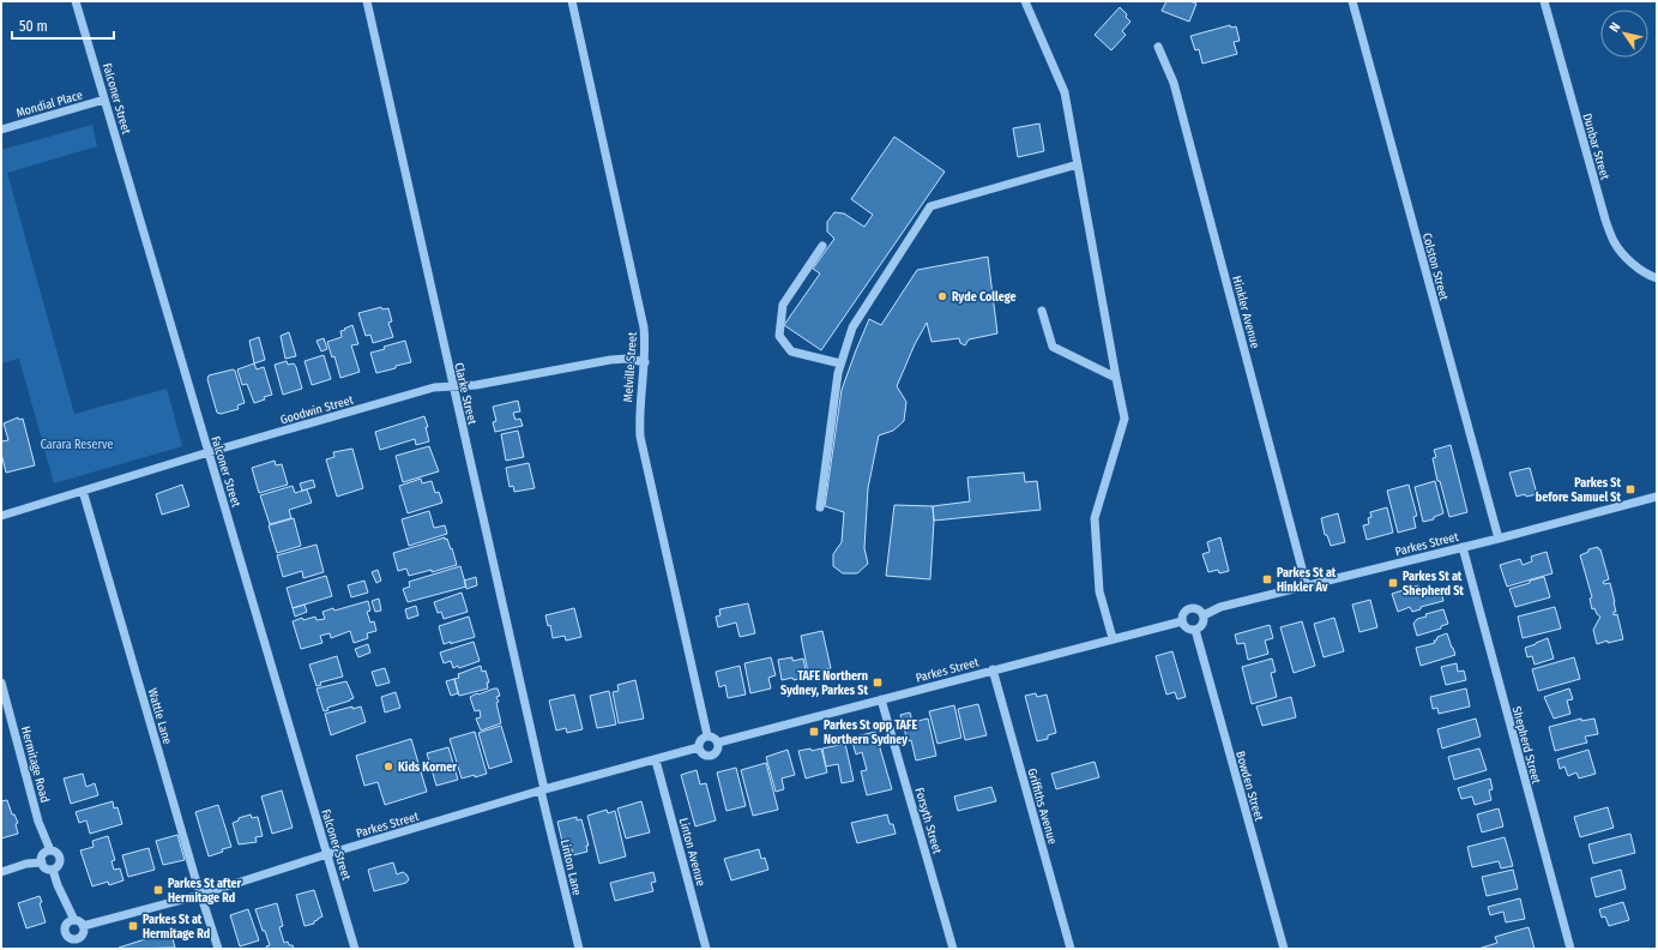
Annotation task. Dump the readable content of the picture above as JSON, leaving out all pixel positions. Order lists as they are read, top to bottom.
{
  "streets": {
    "street": [
      "Falconer Street",
      "Mondial Place",
      "Dunbar Street",
      "Colston Street",
      "Hinkler Avenue",
      "Melville Street",
      "Clarke Street",
      "Goodwin Street",
      "Parkes Street",
      "Wattle Lane",
      "Shepherd Street",
      "Hermitage Road",
      "Bowden Street",
      "Griffiths Avenue",
      "Forsyth Street",
      "Linton Avenue",
      "Linton Lane"
    ]
  },
  "crossings": [
    ["Falconer Street", "Mondial Place"],
    ["Falconer Street", "Goodwin Street"],
    ["Falconer Street", "Parkes Street"],
    ["Colston Street", "Parkes Street"],
    ["Hinkler Avenue", "Parkes Street"],
    ["Melville Street", "Goodwin Street"],
    ["Melville Street", "Parkes Street"],
    ["Clarke Street", "Goodwin Street"],
    ["Clarke Street", "Parkes Street"],
    ["Clarke Street", "Linton Lane"],
    ["Goodwin Street", "Wattle Lane"],
    ["Parkes Street", "Wattle Lane"],
    ["Parkes Street", "Shepherd Street"],
    ["Parkes Street", "Bowden Street"],
    ["Parkes Street", "Griffiths Avenue"],
    ["Parkes Street", "Forsyth Street"],
    ["Parkes Street", "Linton Avenue"],
    ["Parkes Street", "Linton Lane"]
  ],
  "parks": ["Carara Reserve"],
  "places": {
    "other": ["Ryde College", "Kids Korner"],
    "transit": [
      "Parkes St before Samuel St",
      "Parkes St at Hinkler Av",
      "Parkes St at Shepherd St",
      "TAFE Northern Sydney, Parkes St",
      "Parkes St opp TAFE Northern Sydney",
      "Parkes St after Hermitage Rd",
      "Parkes St at Hermitage Rd"
    ]
  },
  "scale_bar": "50 m",
  "north": "top left"
}
